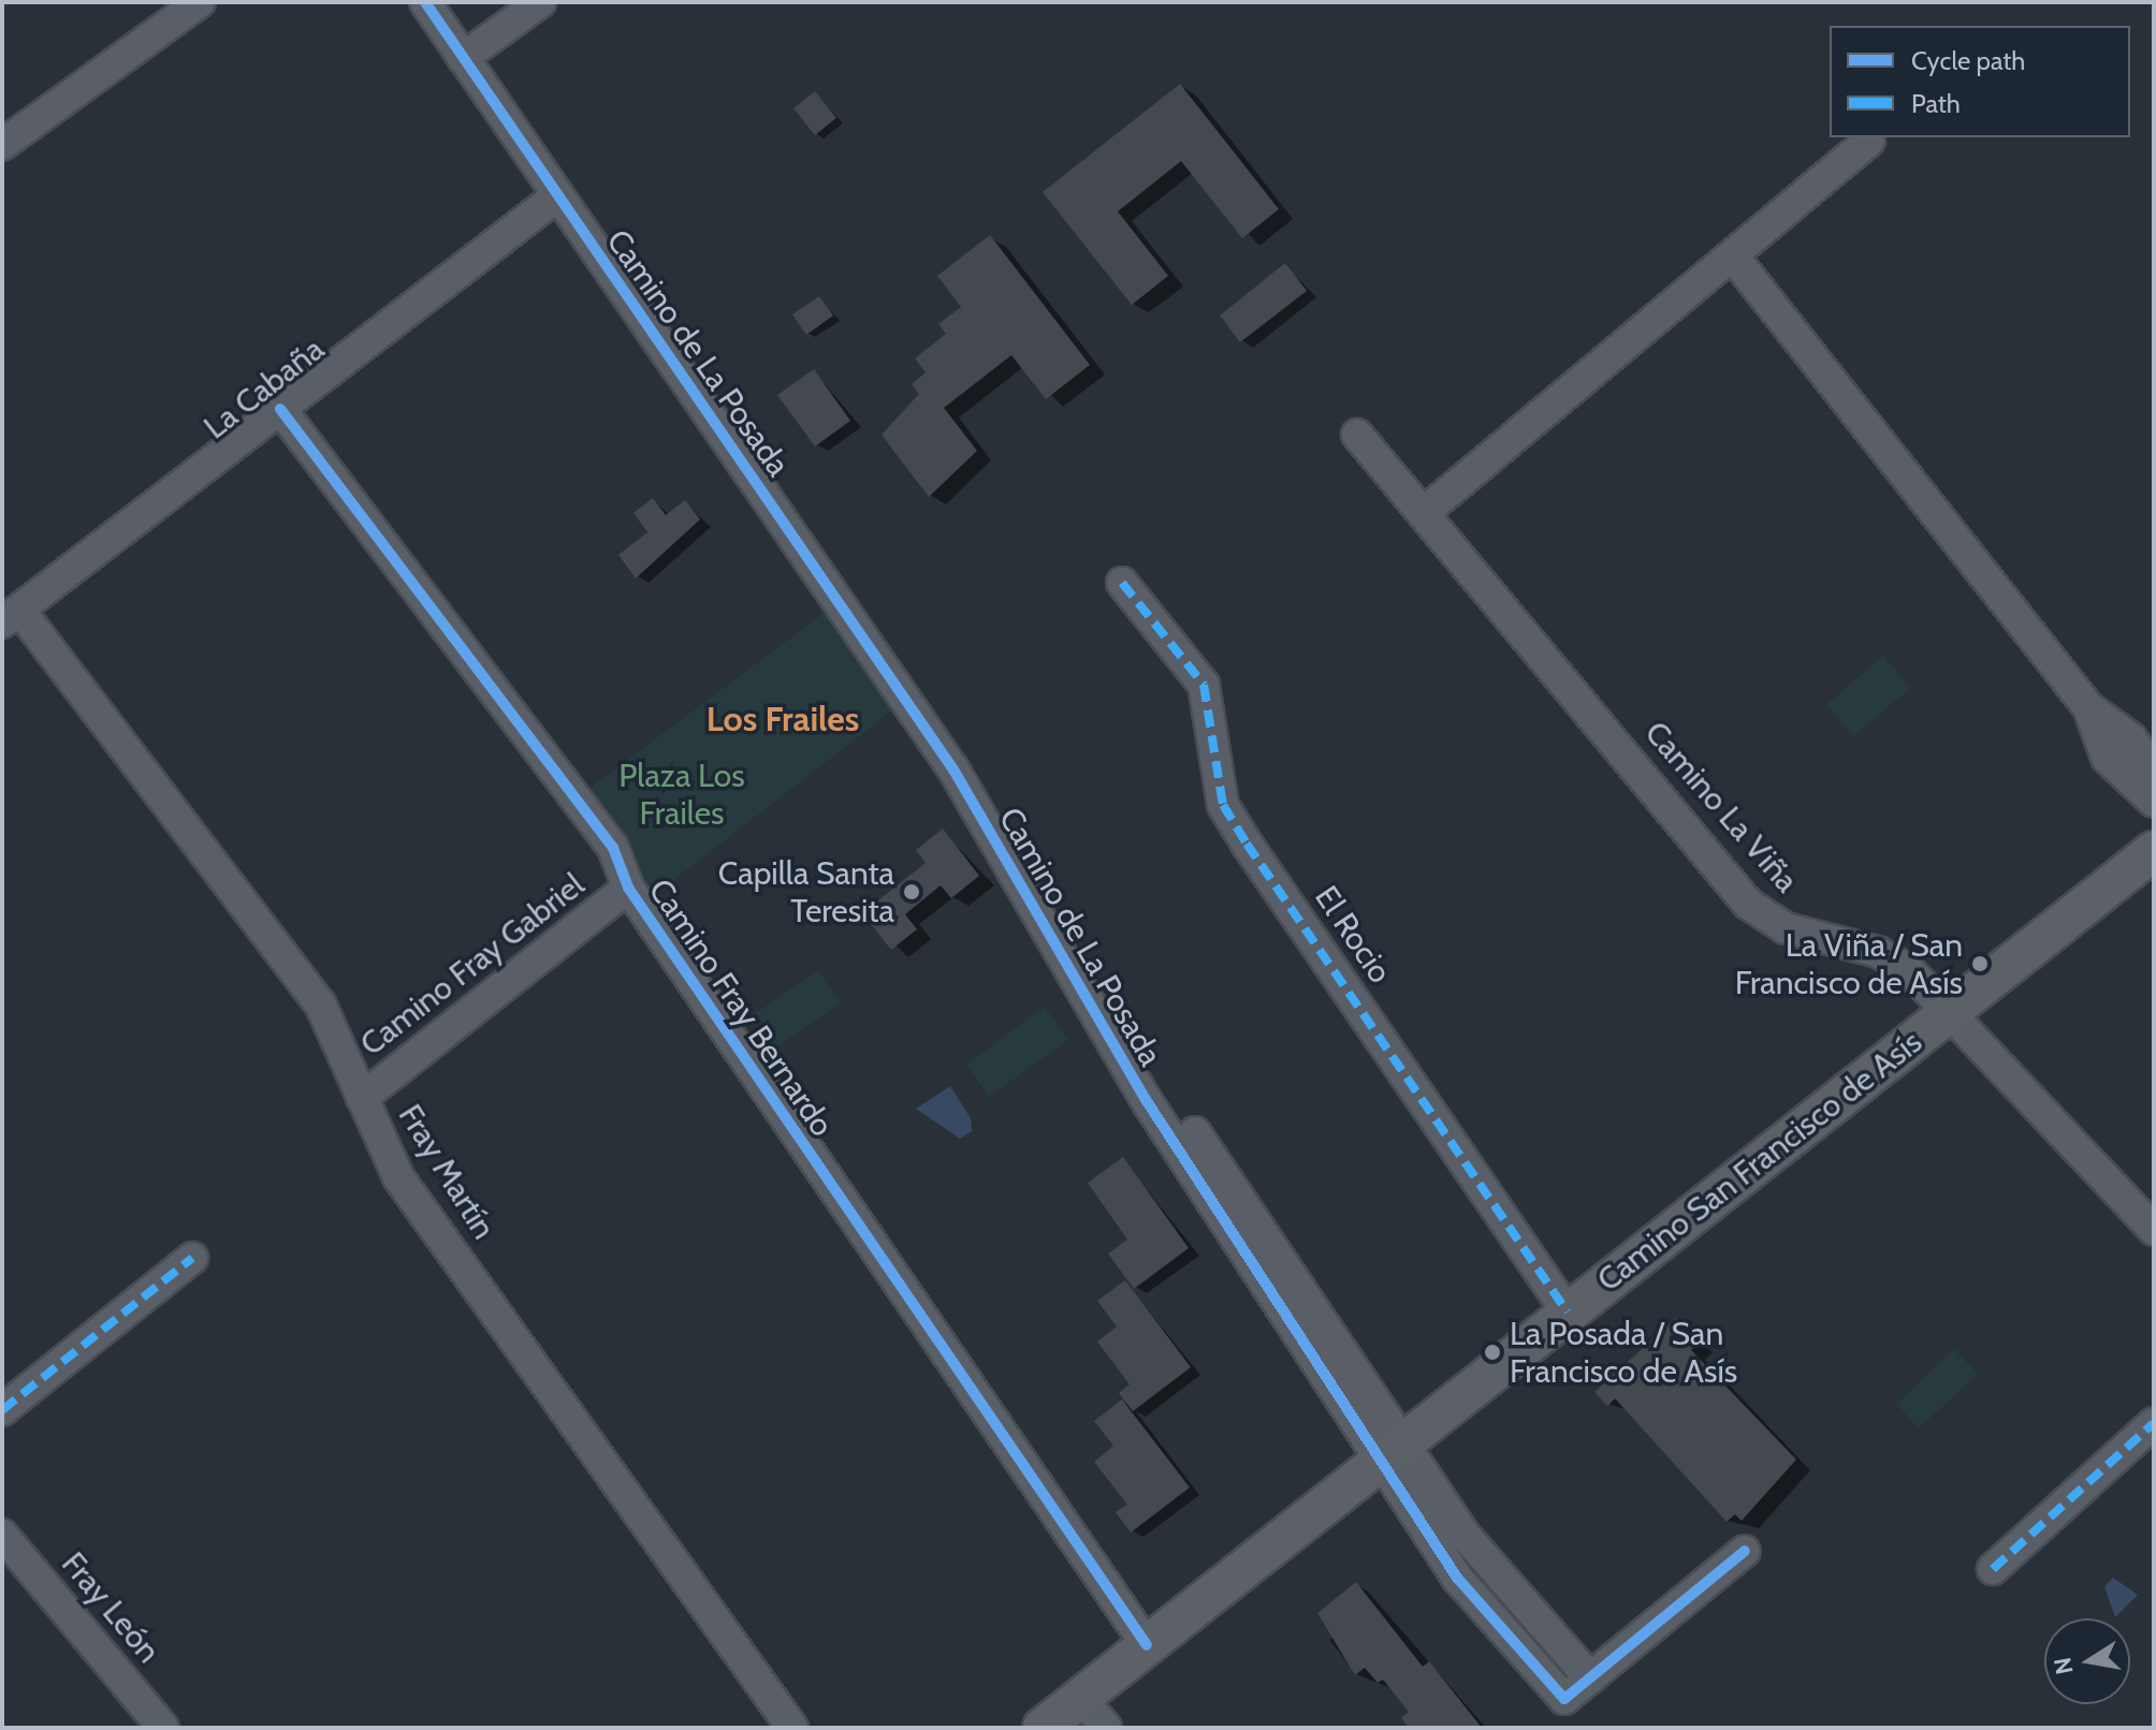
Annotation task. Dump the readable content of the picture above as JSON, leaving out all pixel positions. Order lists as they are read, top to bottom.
{
  "streets": {
    "main road": ["Camino San Francisco de Asís"],
    "street": [
      "Camino de La Posada",
      "La Cabaña",
      "Camino La Viña",
      "El Rocio",
      "Camino Fray Gabriel",
      "Camino Fray Bernardo",
      "Fray Martín",
      "Fray León"
    ]
  },
  "crossings": [
    ["Camino de La Posada", "La Cabaña"],
    ["Camino de La Posada", "Camino San Francisco de Asís"],
    ["La Cabaña", "Camino Fray Bernardo"],
    ["La Cabaña", "Fray Martín"],
    ["Camino La Viña", "Camino San Francisco de Asís"],
    ["El Rocio", "Camino San Francisco de Asís"],
    ["Camino Fray Gabriel", "Camino Fray Bernardo"],
    ["Camino Fray Gabriel", "Fray Martín"],
    ["Camino Fray Bernardo", "Camino San Francisco de Asís"]
  ],
  "districts": ["Los Frailes"],
  "parks": ["Plaza Los Frailes"],
  "places": ["Capilla Santa Teresita", "La Viña / San Francisco de Asís", "La Posada / San Francisco de Asís"],
  "legend": ["Cycle path", "Path"],
  "north": "left"
}
